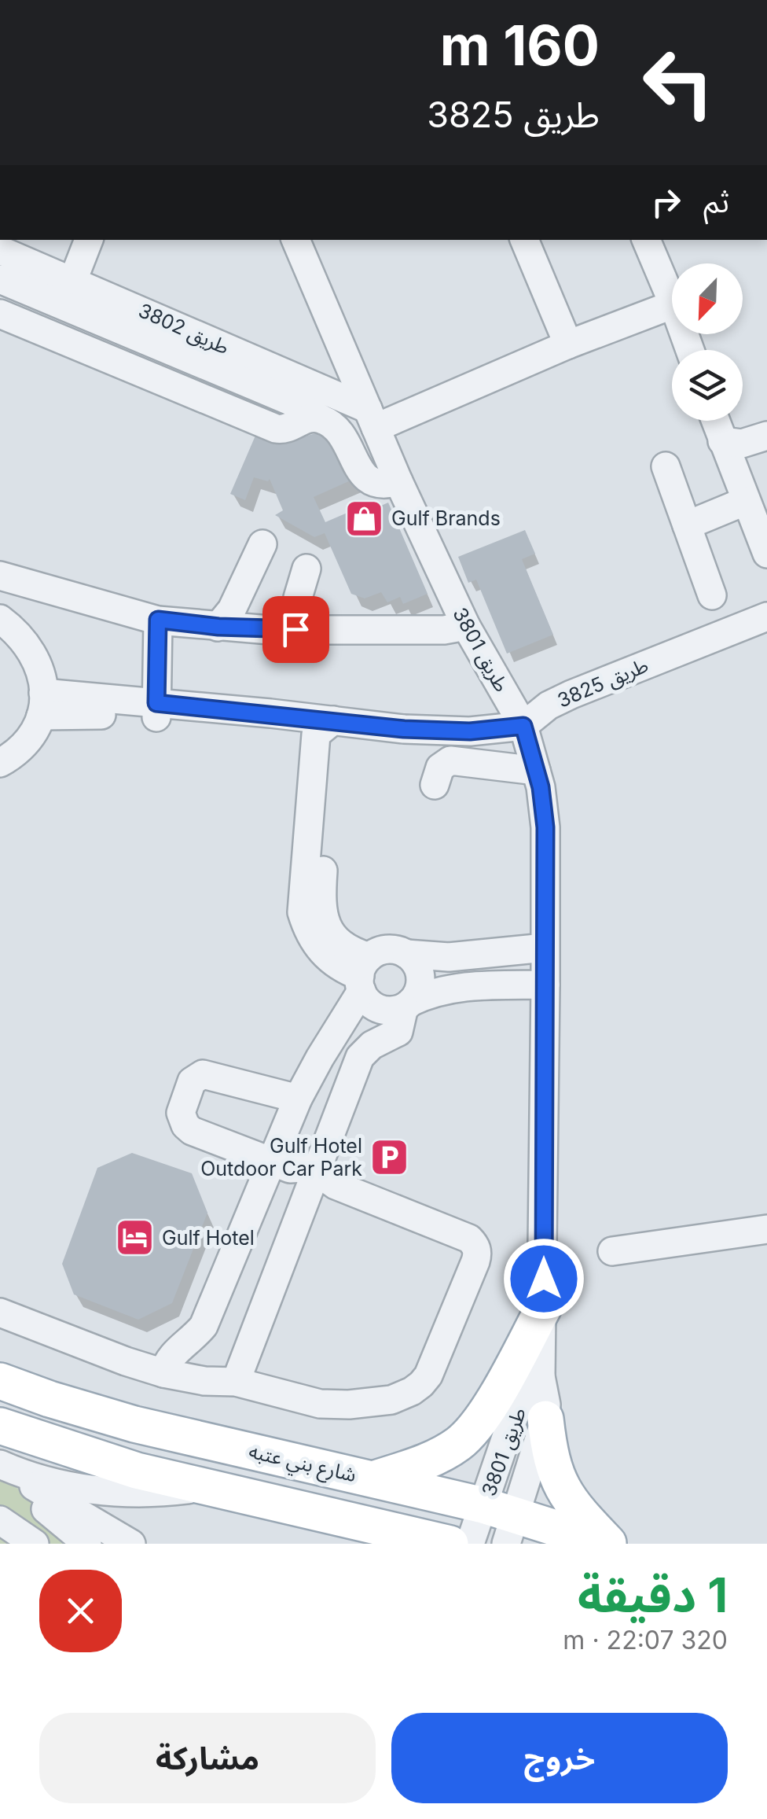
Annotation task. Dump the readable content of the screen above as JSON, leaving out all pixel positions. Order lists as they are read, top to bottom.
{
  "streets": {
    "main road": ["شارع بني عتبه"],
    "street": ["طريق 3802", "طريق 3801", "طريق 3825"]
  },
  "crossings": [
    ["طريق 3802", "طريق 3801"],
    ["طريق 3801", "طريق 3825"],
    ["طريق 3801", "شارع بني عتبه"]
  ],
  "places": {
    "shop": ["Gulf Brands"],
    "parking": ["Gulf Hotel Outdoor Car Park"],
    "hotel": ["Gulf Hotel"]
  },
  "north": "bottom left",
  "page": {
    "turn": ["160 m", "طريق 3825"],
    "then": "ثم",
    "heading": ["1 دقيقة", "320 m · 22:07"],
    "buttons": ["خروج", "مشاركة"]
  }
}
